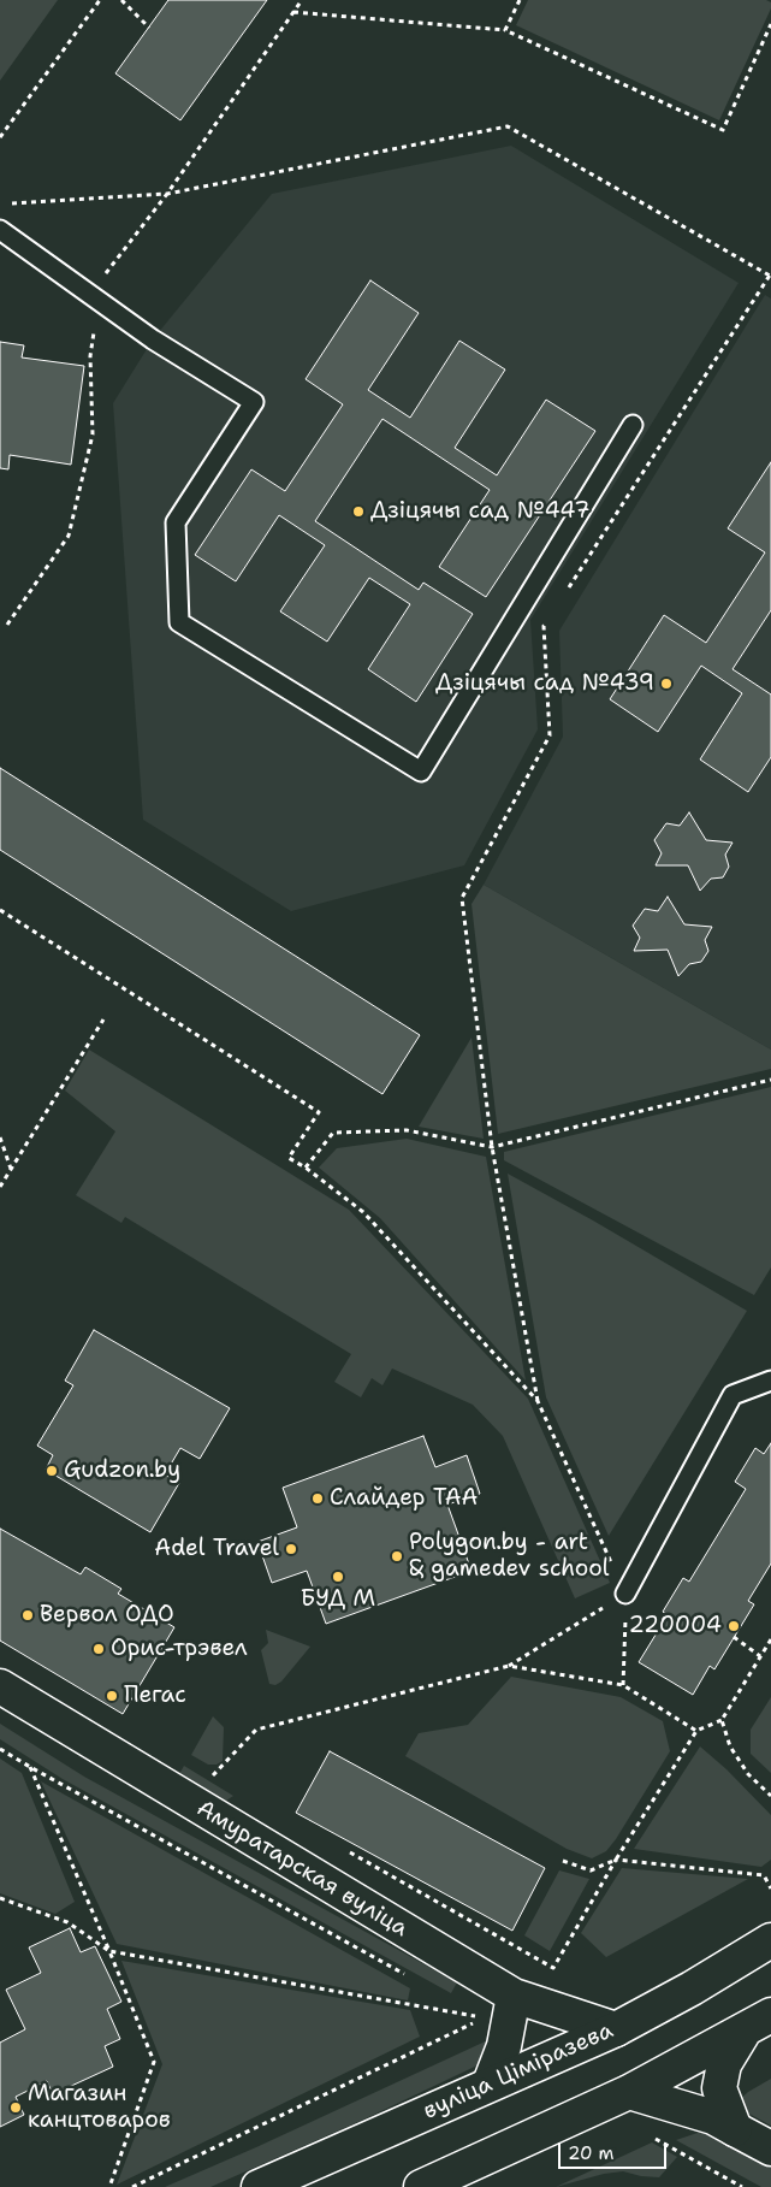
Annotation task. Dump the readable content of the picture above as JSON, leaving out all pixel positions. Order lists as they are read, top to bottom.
{
  "streets": {
    "main road": ["Амуратарская вуліца", "вуліца Ціміразева"]
  },
  "crossings": [
    ["Амуратарская вуліца", "вуліца Ціміразева"]
  ],
  "places": [
    "Дзіцячы сад №447",
    "Дзіцячы сад №439",
    "Gudzon.by",
    "Слайдер ТАА",
    "Adel Travel",
    "Polygon.by - art & gamedev school",
    "БУД М",
    "Вервол ОДО",
    "220004",
    "Орис-трэвел",
    "Пегас",
    "Магазин канцтоваров"
  ],
  "scale_bar": "20 m"
}
